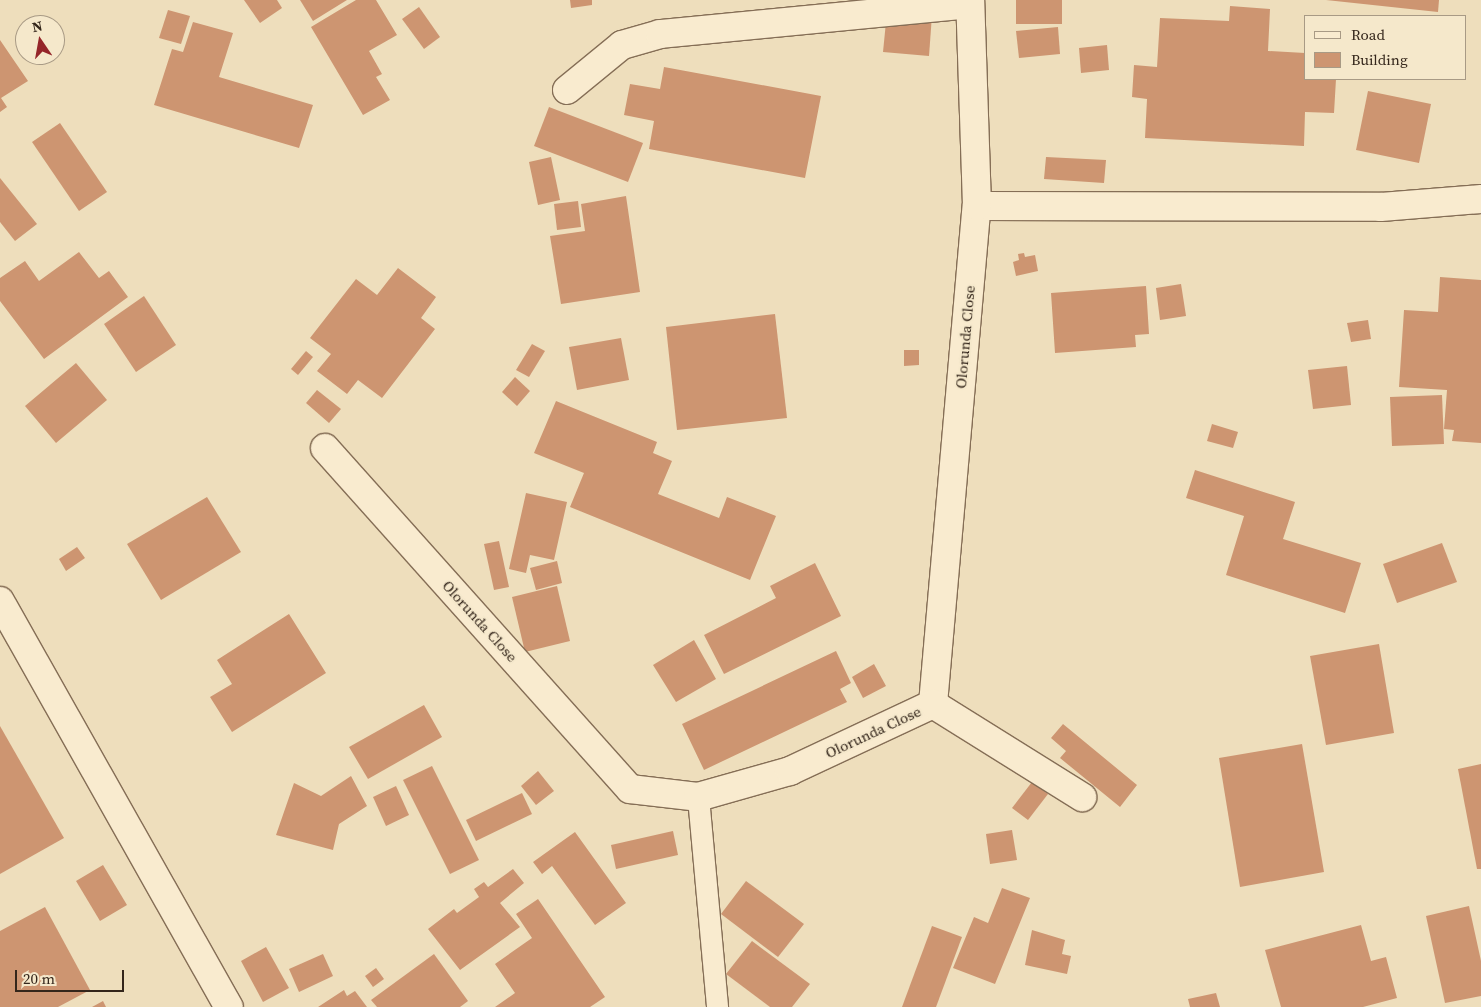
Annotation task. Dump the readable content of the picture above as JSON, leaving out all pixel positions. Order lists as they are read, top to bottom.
{
  "streets": {
    "street": ["Olorunda Close"]
  },
  "legend": ["Road", "Building"],
  "scale_bar": "20 m",
  "north": "top"
}
